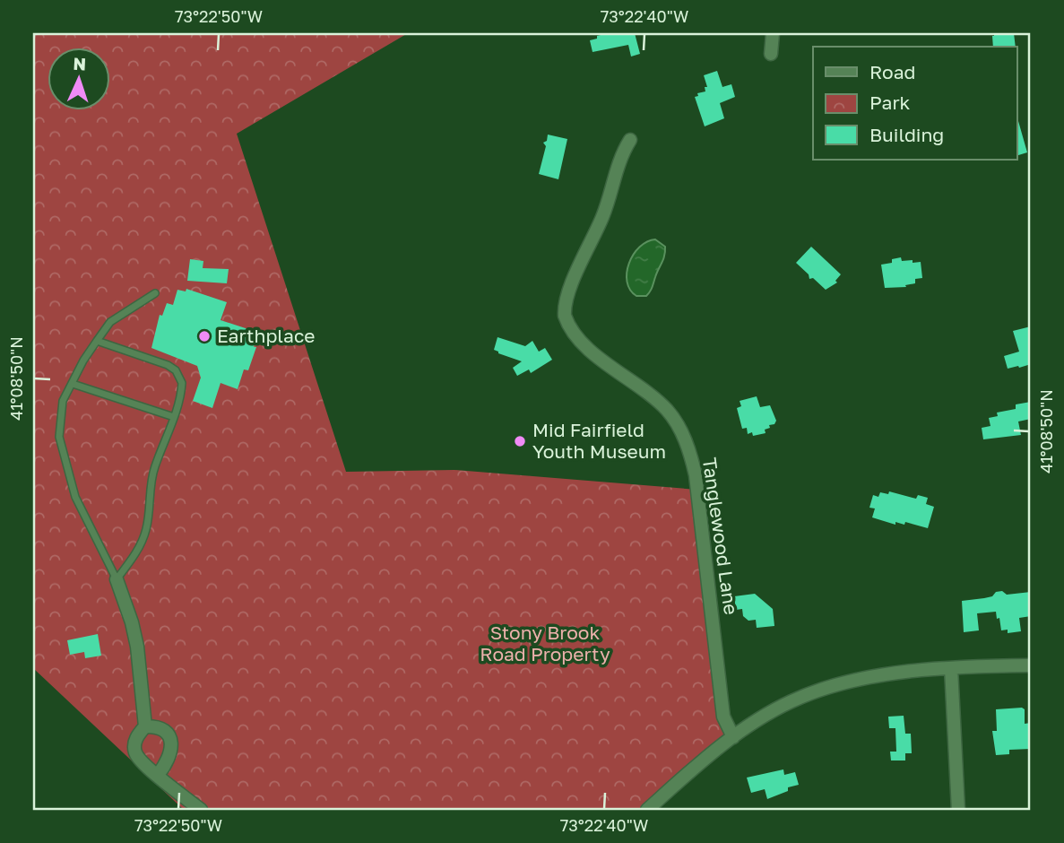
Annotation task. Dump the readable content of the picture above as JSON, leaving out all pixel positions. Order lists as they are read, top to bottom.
{
  "streets": {
    "street": ["Tanglewood Lane"]
  },
  "parks": ["Stony Brook Road Property"],
  "places": ["Earthplace", "Mid Fairfield Youth Museum"],
  "legend": ["Road", "Park", "Building"],
  "north": "top",
  "coordinates": ["73°22'50\"W", "73°22'40\"W", "41°08'50\"N"]
}
